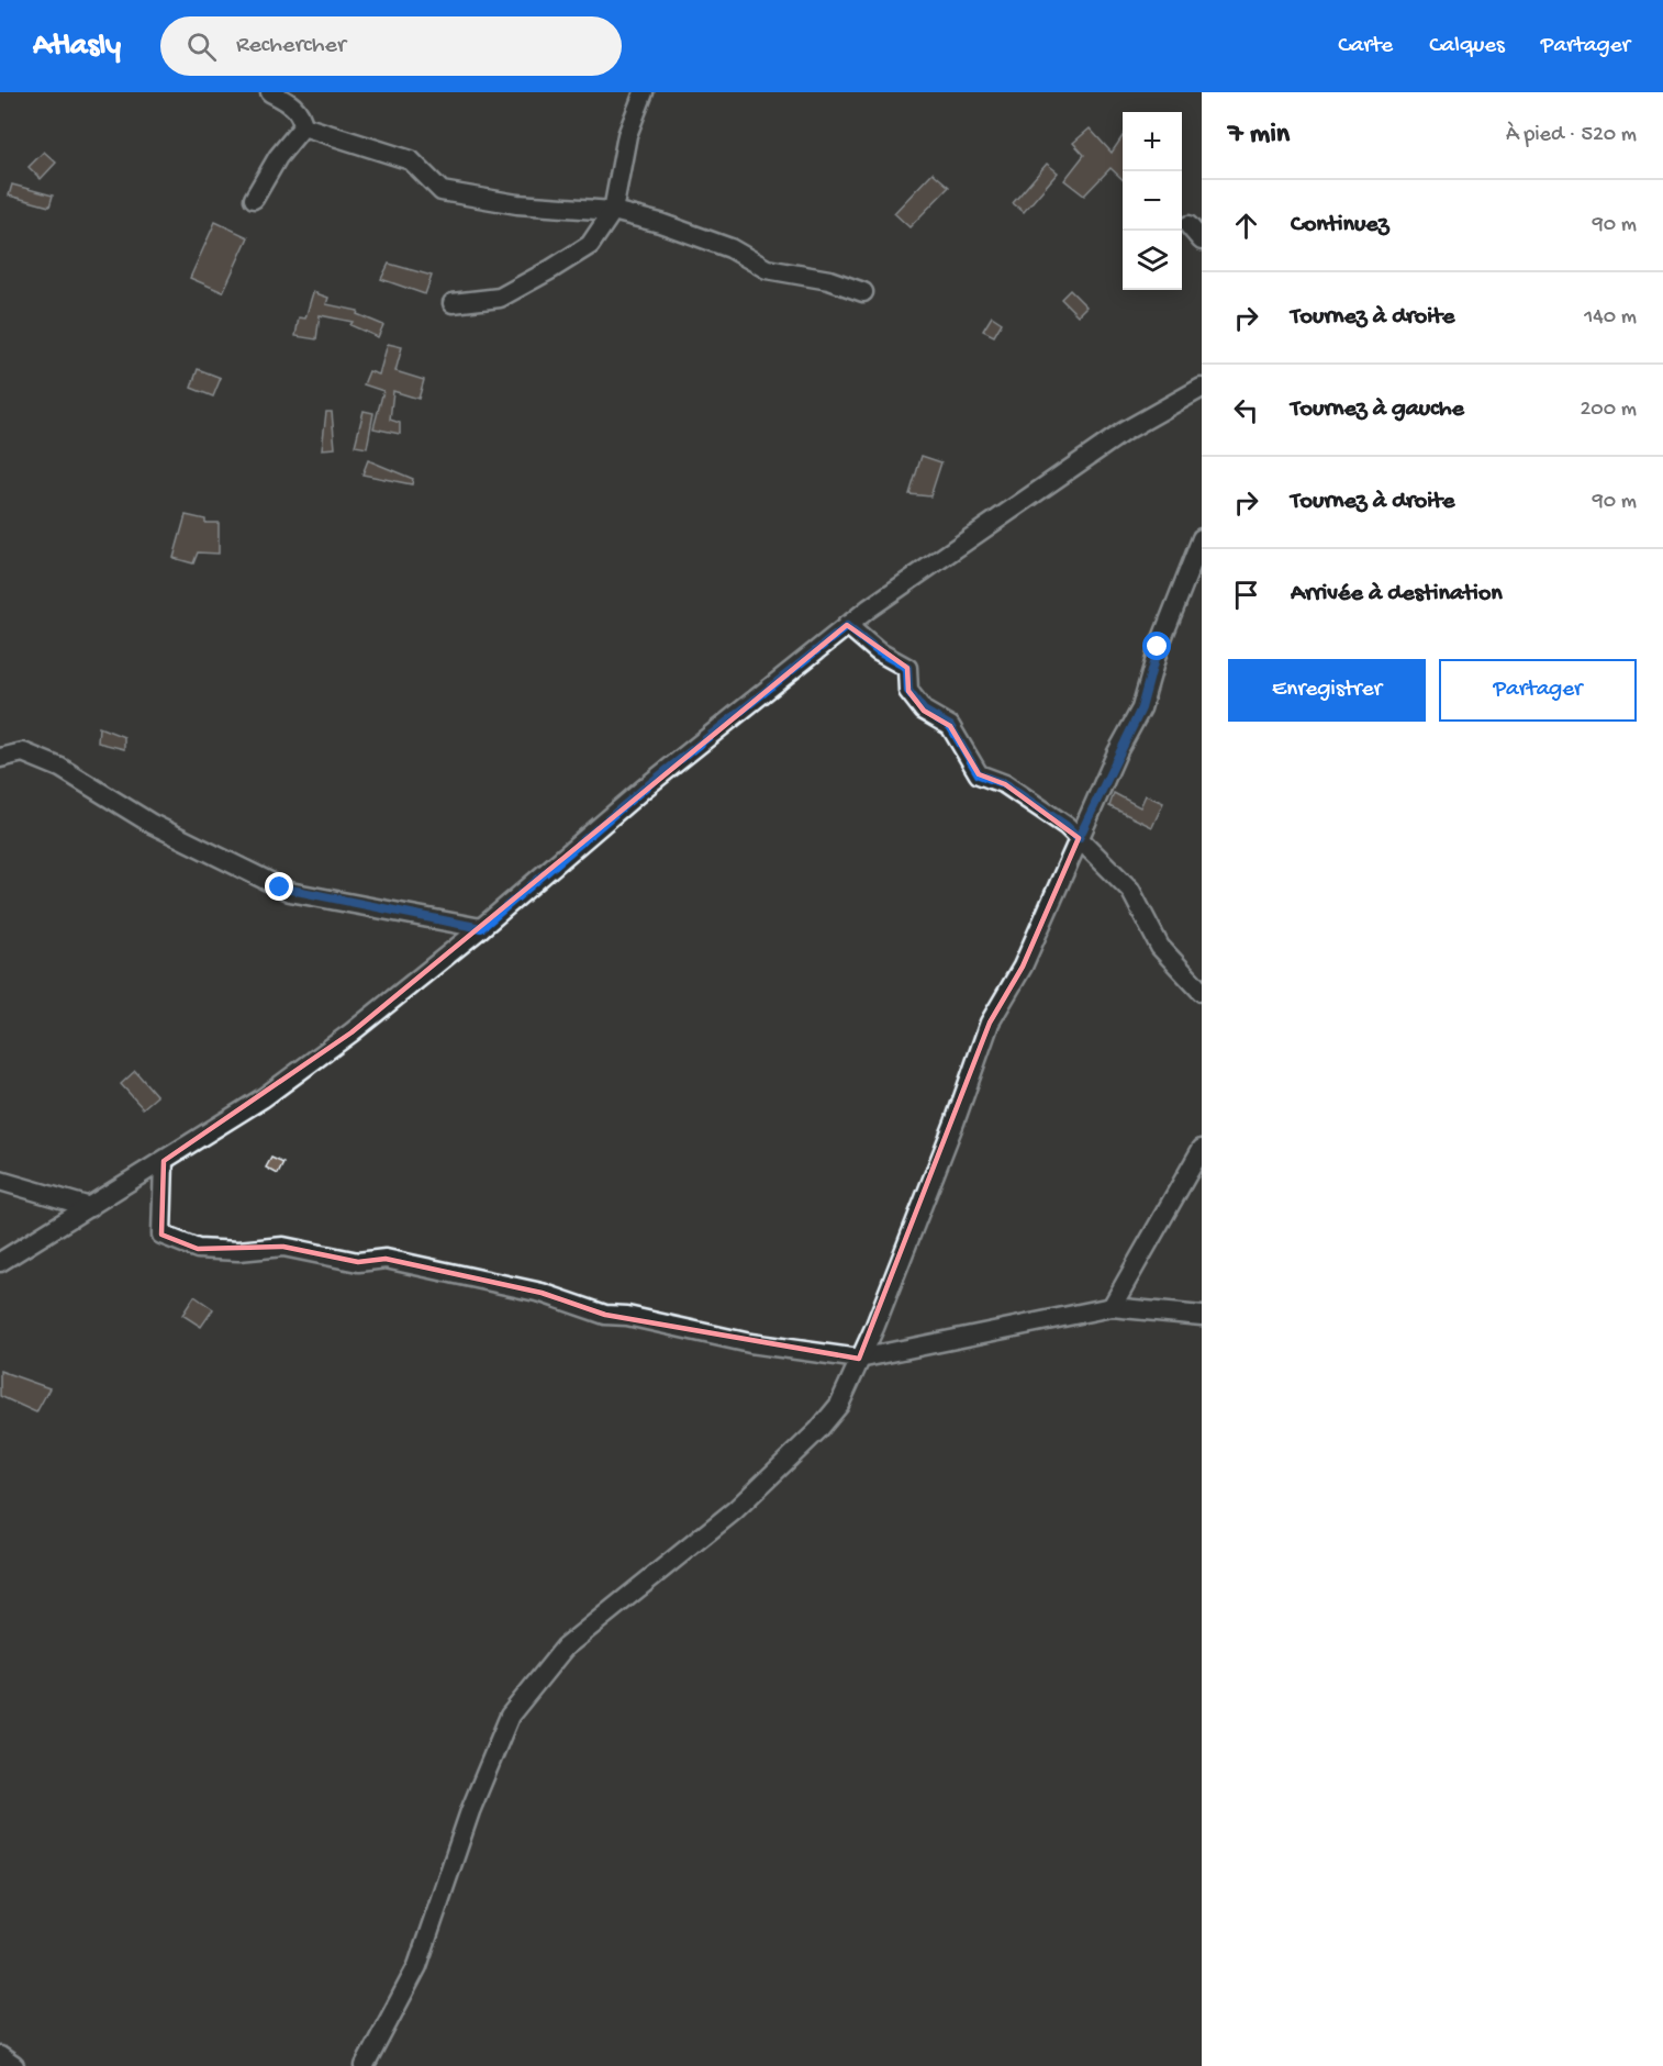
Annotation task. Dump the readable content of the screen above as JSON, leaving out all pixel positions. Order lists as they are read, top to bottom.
{
  "page": {
    "header": "Atlasly",
    "search": "Rechercher",
    "nav": ["Carte", "Calques", "Partager"],
    "heading": ["7 min", "À pied · 520 m"],
    "map_buttons": ["+", "−"],
    "list": [
      ["Continuez", "90 m"],
      ["Tournez à droite", "140 m"],
      ["Tournez à gauche", "200 m"],
      ["Tournez à droite", "90 m"],
      "Arrivée à destination"
    ],
    "buttons": ["Enregistrer", "Partager"]
  }
}
